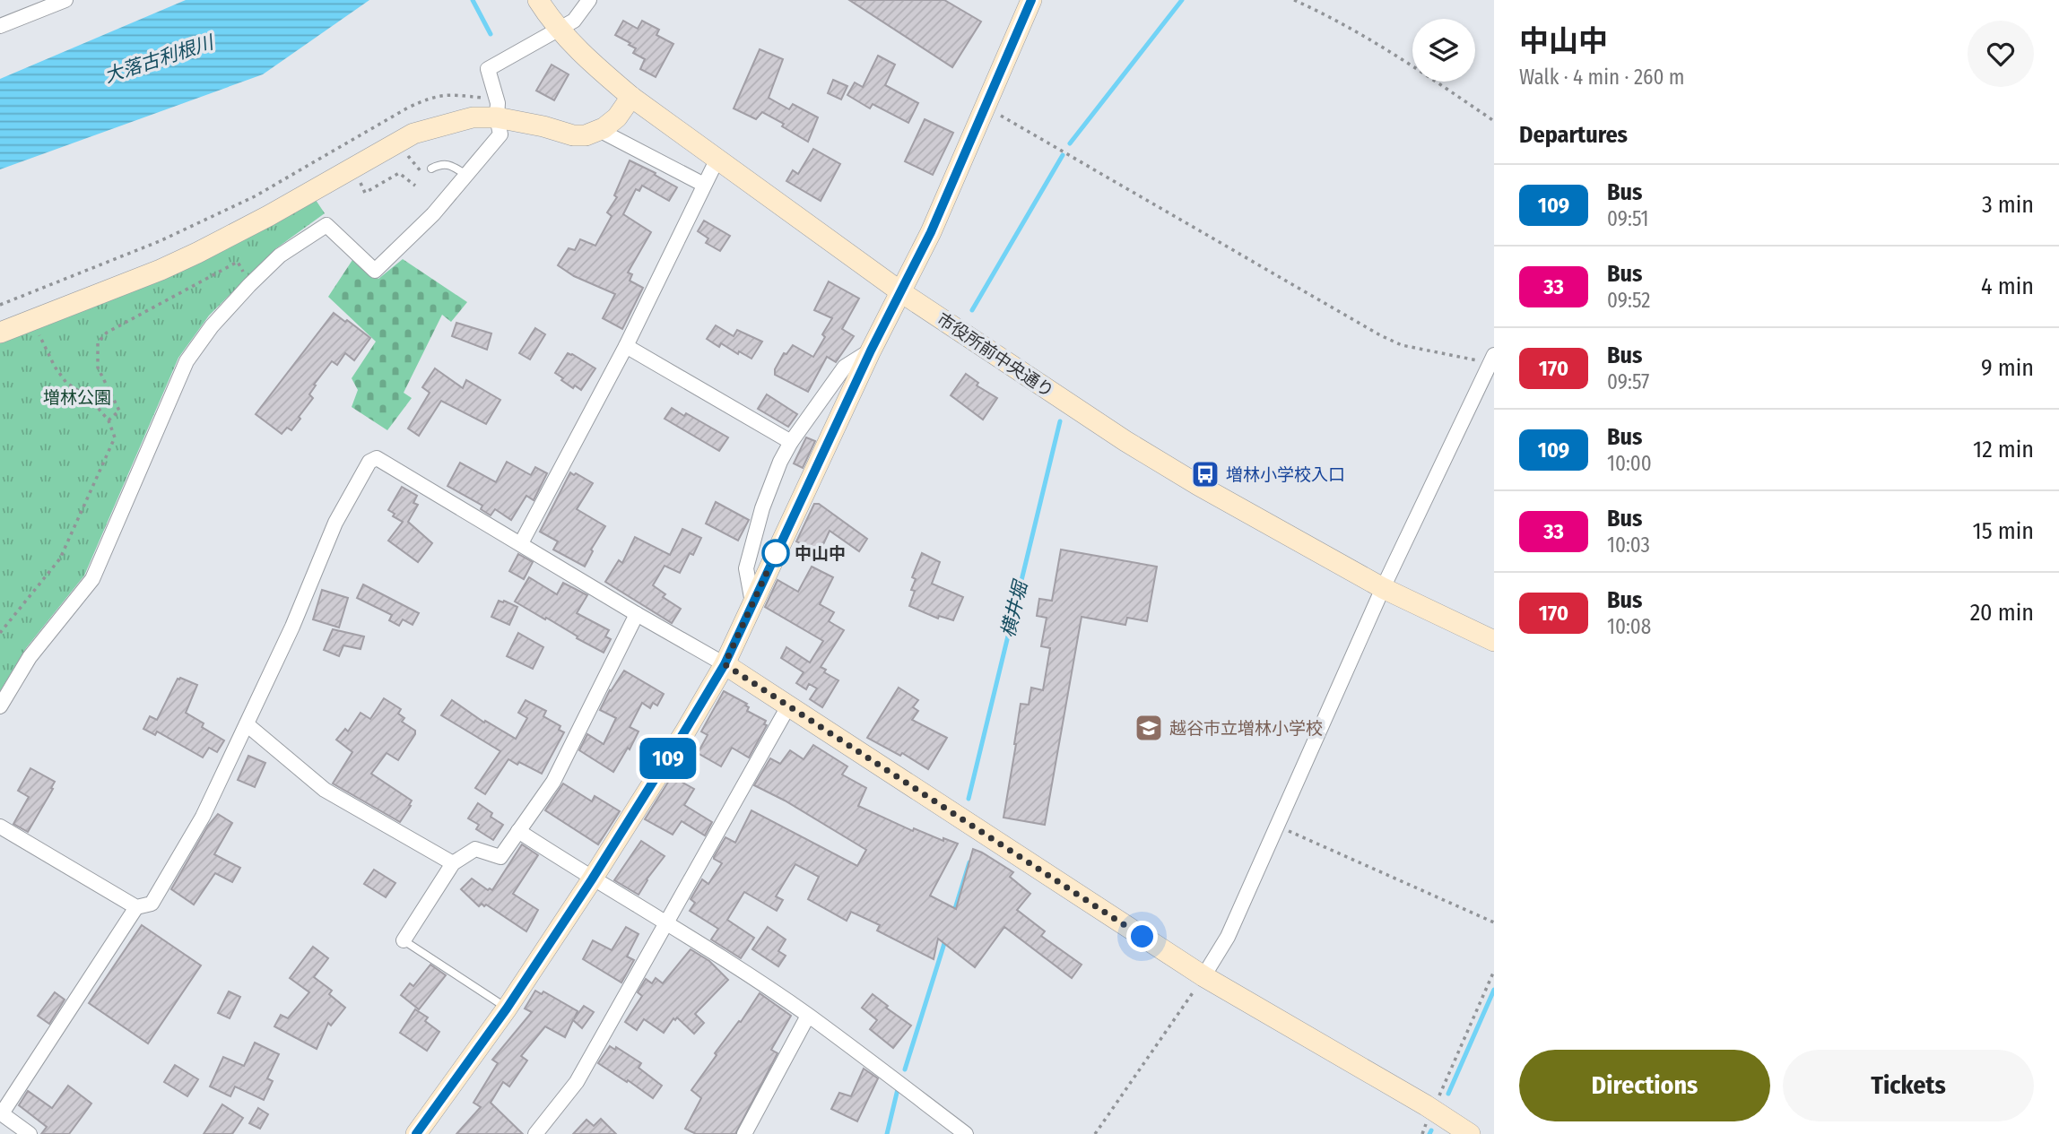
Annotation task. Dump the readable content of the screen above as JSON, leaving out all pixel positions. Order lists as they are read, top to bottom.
{
  "streets": {
    "street": ["市役所前中央通り"]
  },
  "water": ["大落古利根川", "横井堀"],
  "parks": ["増林公園"],
  "places": {
    "bus stop": ["増林小学校入口"],
    "other": ["中山中"],
    "school or university": ["越谷市立増林小学校"]
  },
  "lines": ["bus line 109"],
  "page": {
    "on_map": "109",
    "heading": [
      ["中山中", "Walk · 4 min · 260 m"],
      "Departures"
    ],
    "list": [
      {
        "mark": "109",
        "name": "Bus",
        "note": "09:51",
        "value": "3 min"
      },
      {
        "mark": "33",
        "name": "Bus",
        "note": "09:52",
        "value": "4 min"
      },
      {
        "mark": "170",
        "name": "Bus",
        "note": "09:57",
        "value": "9 min"
      },
      {
        "mark": "109",
        "name": "Bus",
        "note": "10:00",
        "value": "12 min"
      },
      {
        "mark": "33",
        "name": "Bus",
        "note": "10:03",
        "value": "15 min"
      },
      {
        "mark": "170",
        "name": "Bus",
        "note": "10:08",
        "value": "20 min"
      }
    ],
    "buttons": ["Directions", "Tickets"]
  }
}
